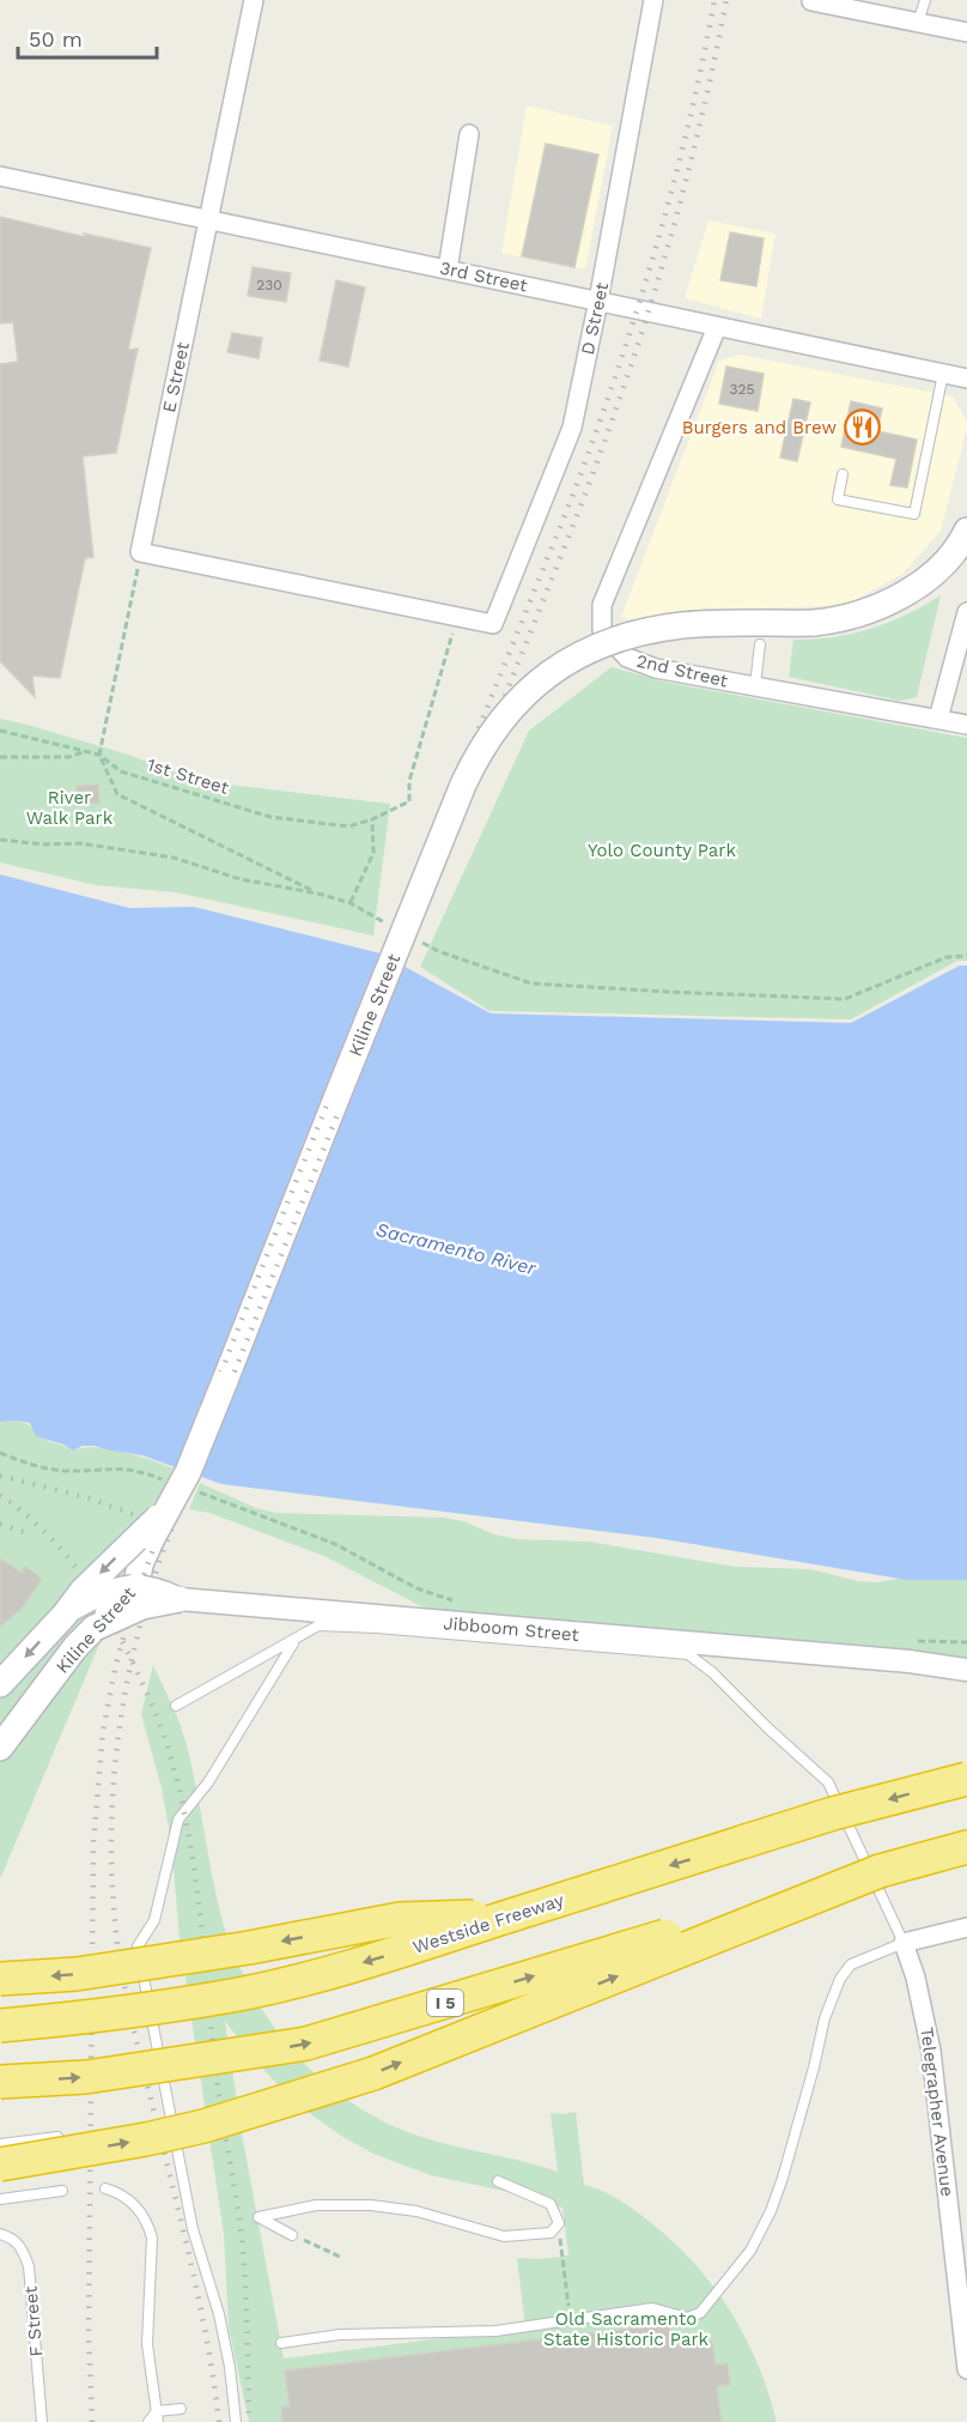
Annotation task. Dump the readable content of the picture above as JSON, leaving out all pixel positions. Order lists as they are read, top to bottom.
{
  "streets": {
    "highway": ["Westside Freeway", "I 5"],
    "main road": ["Kiline Street"],
    "street": [
      "3rd Street",
      "D Street",
      "E Street",
      "2nd Street",
      "Jibboom Street",
      "Telegrapher Avenue"
    ],
    "lane": ["F Street"],
    "path": ["1st Street"]
  },
  "crossings": [
    ["3rd Street", "D Street"],
    ["3rd Street", "E Street"],
    ["3rd Street", "2nd Street"],
    ["D Street", "1st Street"],
    ["Kiline Street", "Jibboom Street"]
  ],
  "water": ["Sacramento River"],
  "parks": ["River Walk Park", "Yolo County Park", "Old Sacramento State Historic Park"],
  "places": {
    "restaurant": ["Burgers and Brew"]
  },
  "house_numbers": ["230", "325"],
  "scale_bar": "50 m"
}
